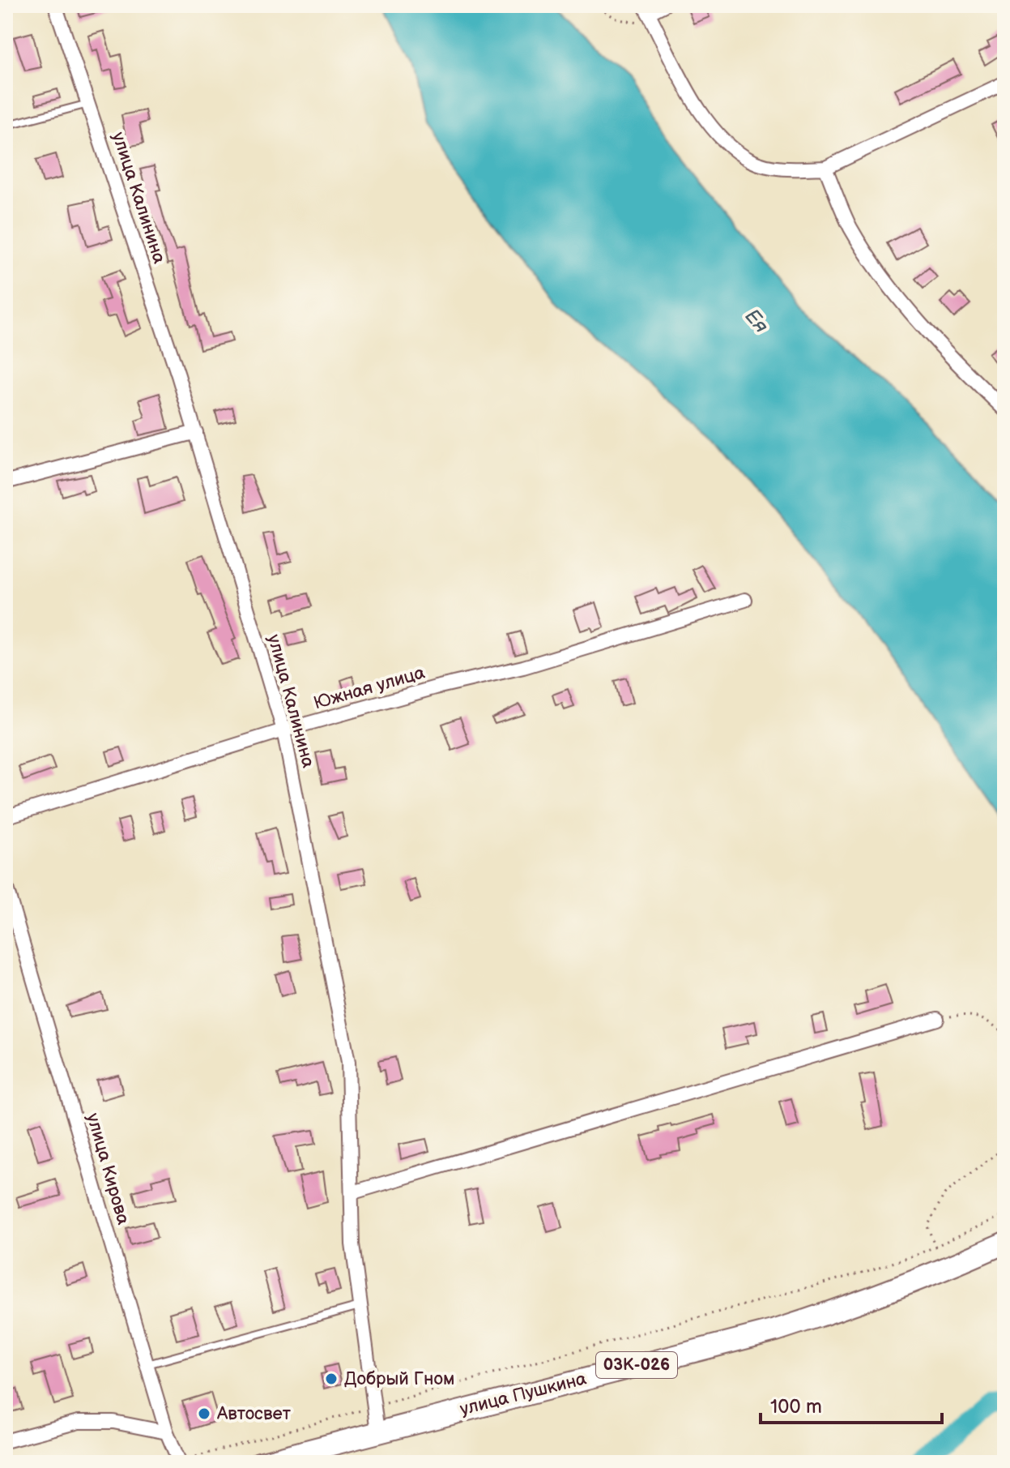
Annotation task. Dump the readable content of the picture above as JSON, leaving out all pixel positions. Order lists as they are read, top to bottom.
{
  "streets": {
    "main road": ["03К-026", "улица Пушкина"],
    "street": ["улица Калинина", "Южная улица", "улица Кирова"]
  },
  "crossings": [
    ["улица Калинина", "Южная улица"],
    ["улица Калинина", "улица Пушкина"]
  ],
  "water": ["Ея"],
  "places": ["Добрый Гном", "Автосвет"],
  "scale_bar": "100 m"
}
